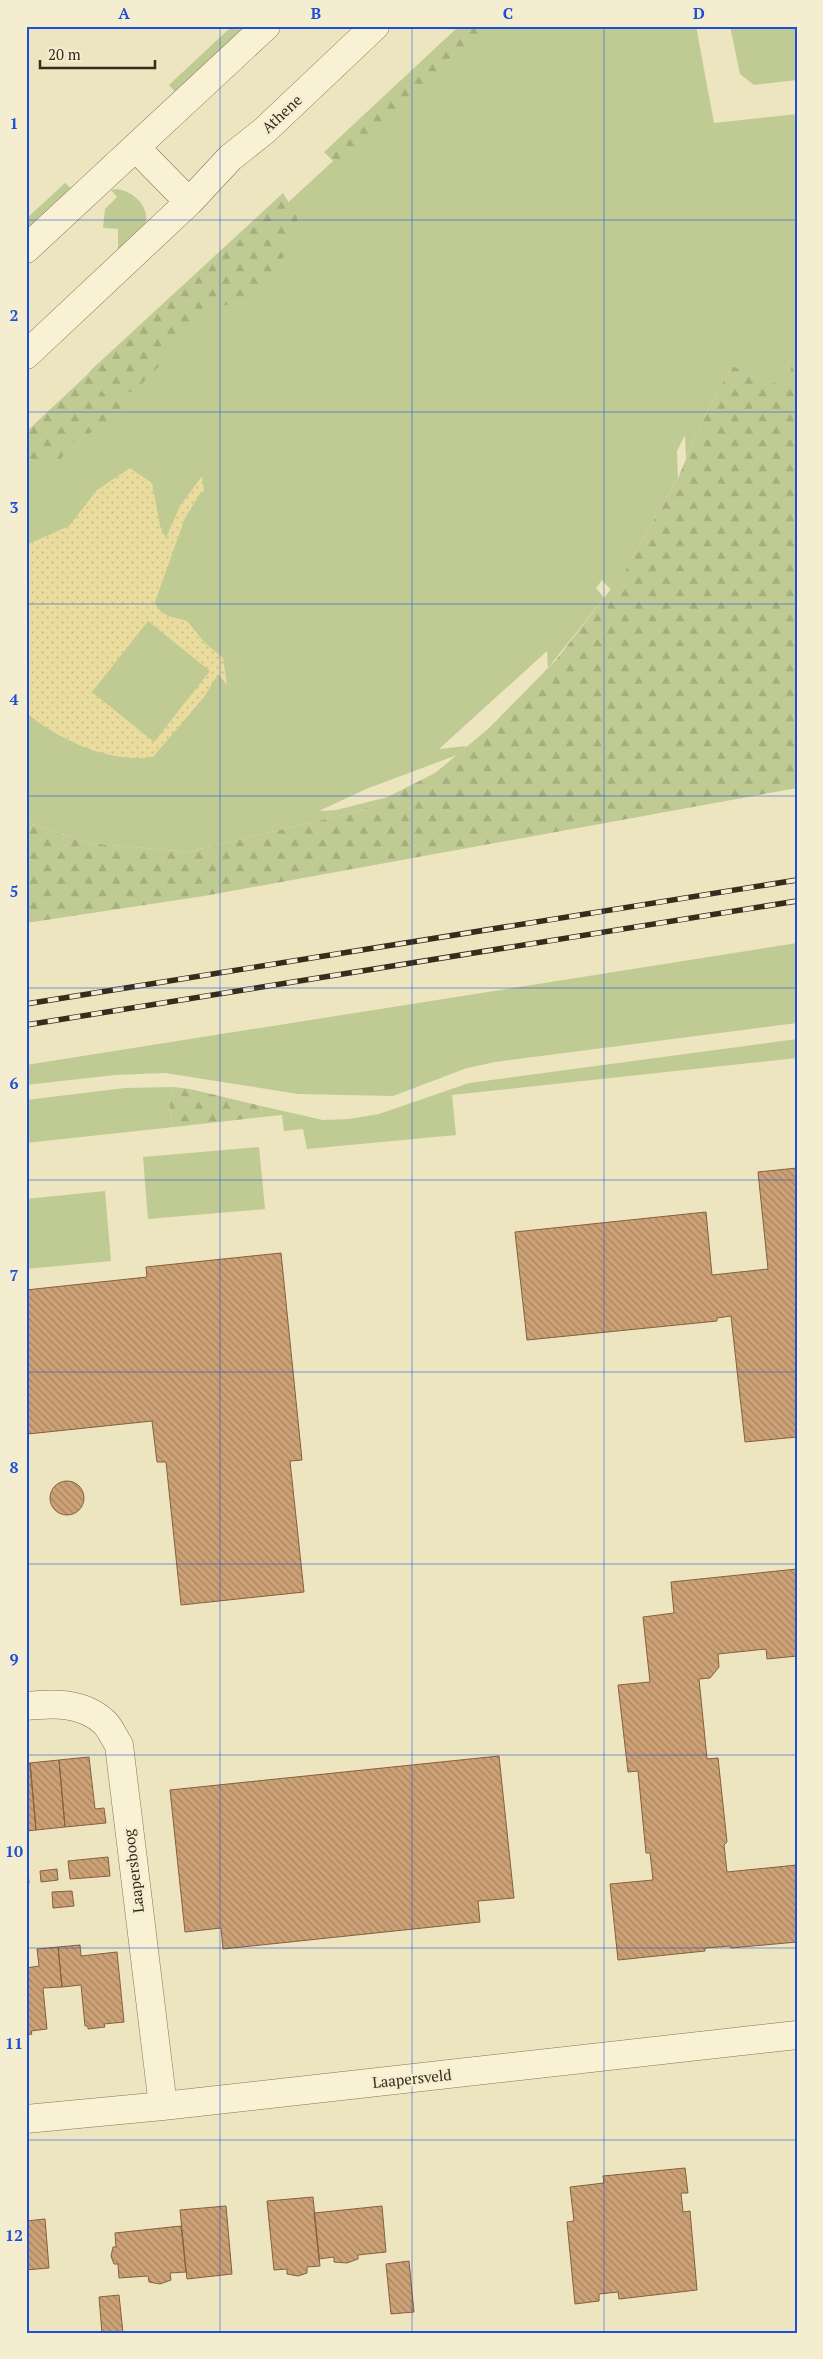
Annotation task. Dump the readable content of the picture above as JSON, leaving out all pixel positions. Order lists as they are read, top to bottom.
{
  "streets": {
    "street": ["Athene", "Laapersboog", "Laapersveld"]
  },
  "crossings": [
    ["Laapersboog", "Laapersveld"]
  ],
  "scale_bar": "20 m",
  "grid": {
    "columns": [
      "A",
      "B",
      "C",
      "D"
    ],
    "rows": [
      "1",
      "2",
      "3",
      "4",
      "5",
      "6",
      "7",
      "8",
      "9",
      "10",
      "11",
      "12"
    ]
  }
}
